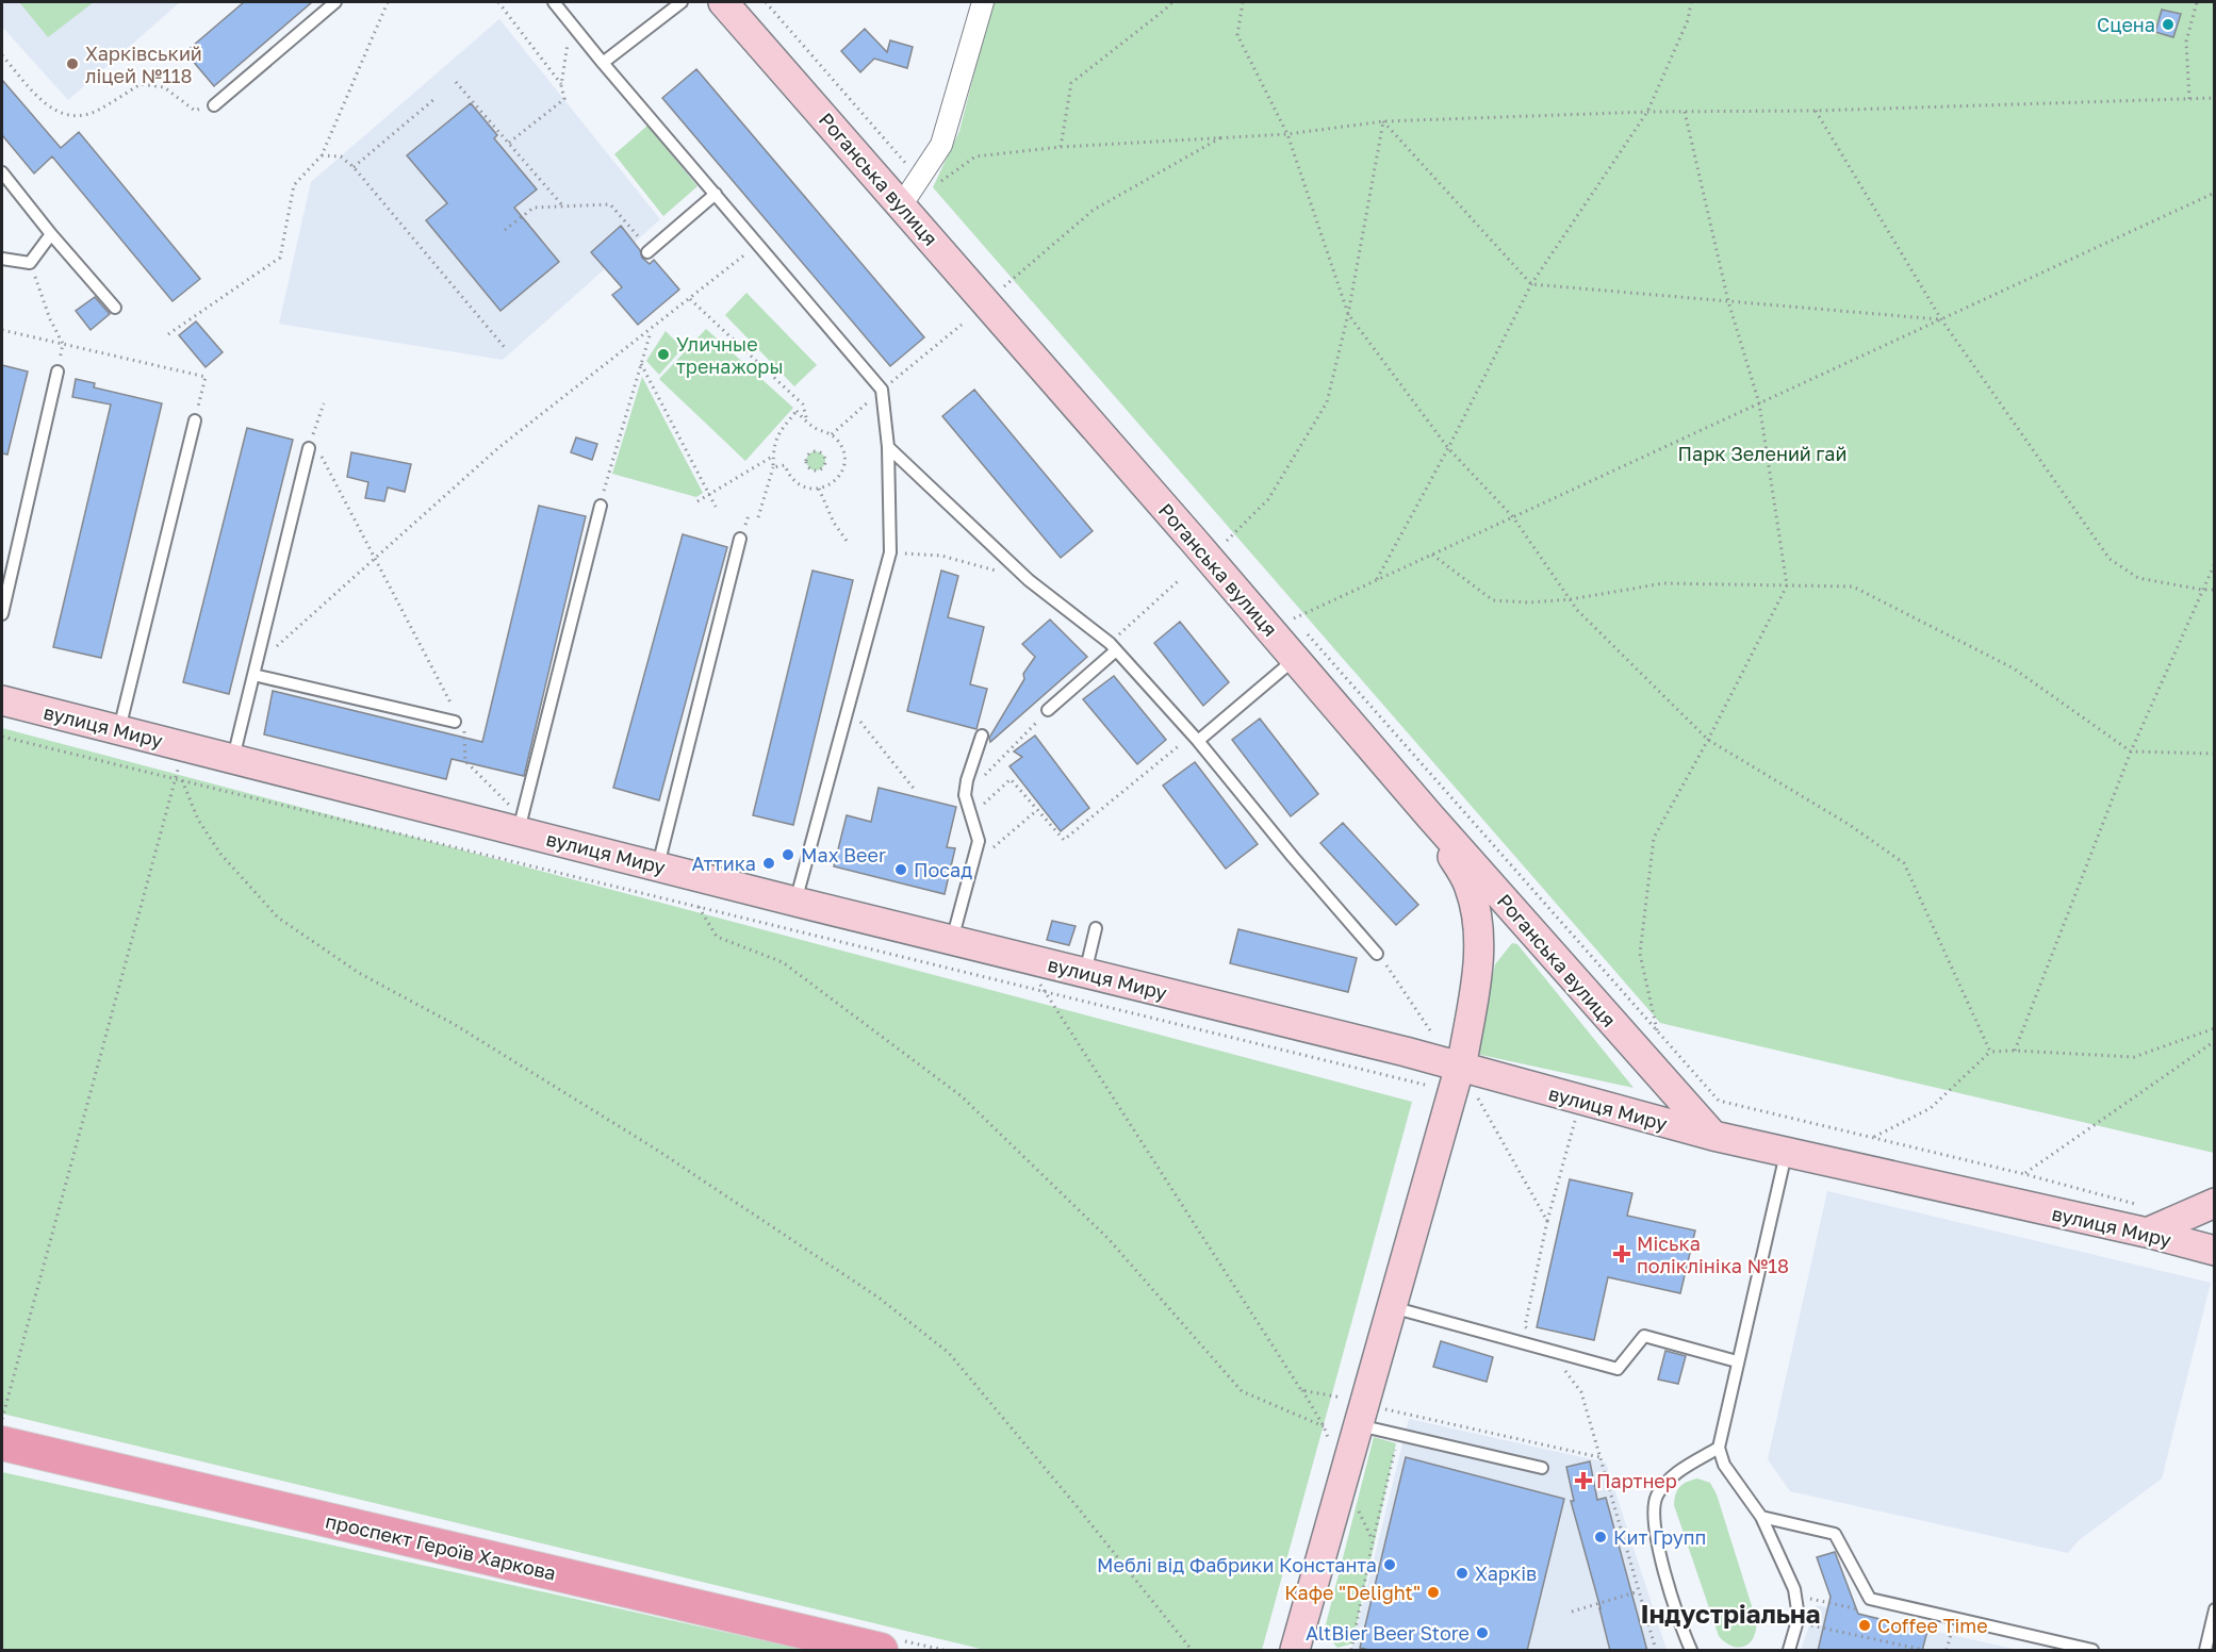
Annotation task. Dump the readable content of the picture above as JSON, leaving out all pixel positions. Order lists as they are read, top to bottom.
{
  "streets": {
    "main road": ["проспект Героїв Харкова"],
    "street": ["Роганська вулиця", "вулиця Миру"]
  },
  "crossings": [
    ["Роганська вулиця", "вулиця Миру"]
  ],
  "districts": ["Індустріальна"],
  "parks": ["Парк Зелений гай"],
  "places": {
    "other": [
      "Сцена",
      "Харківський ліцей №118",
      "Уличные тренажоры",
      "Max Beer",
      "Аттика",
      "Посад",
      "Кит Групп",
      "Меблі від Фабрики Константа",
      "Харків",
      "Кафе \"Delight\"",
      "Coffee Time",
      "AltBier Beer Store"
    ],
    "health": ["Міська поліклініка №18", "Партнер"]
  }
}
